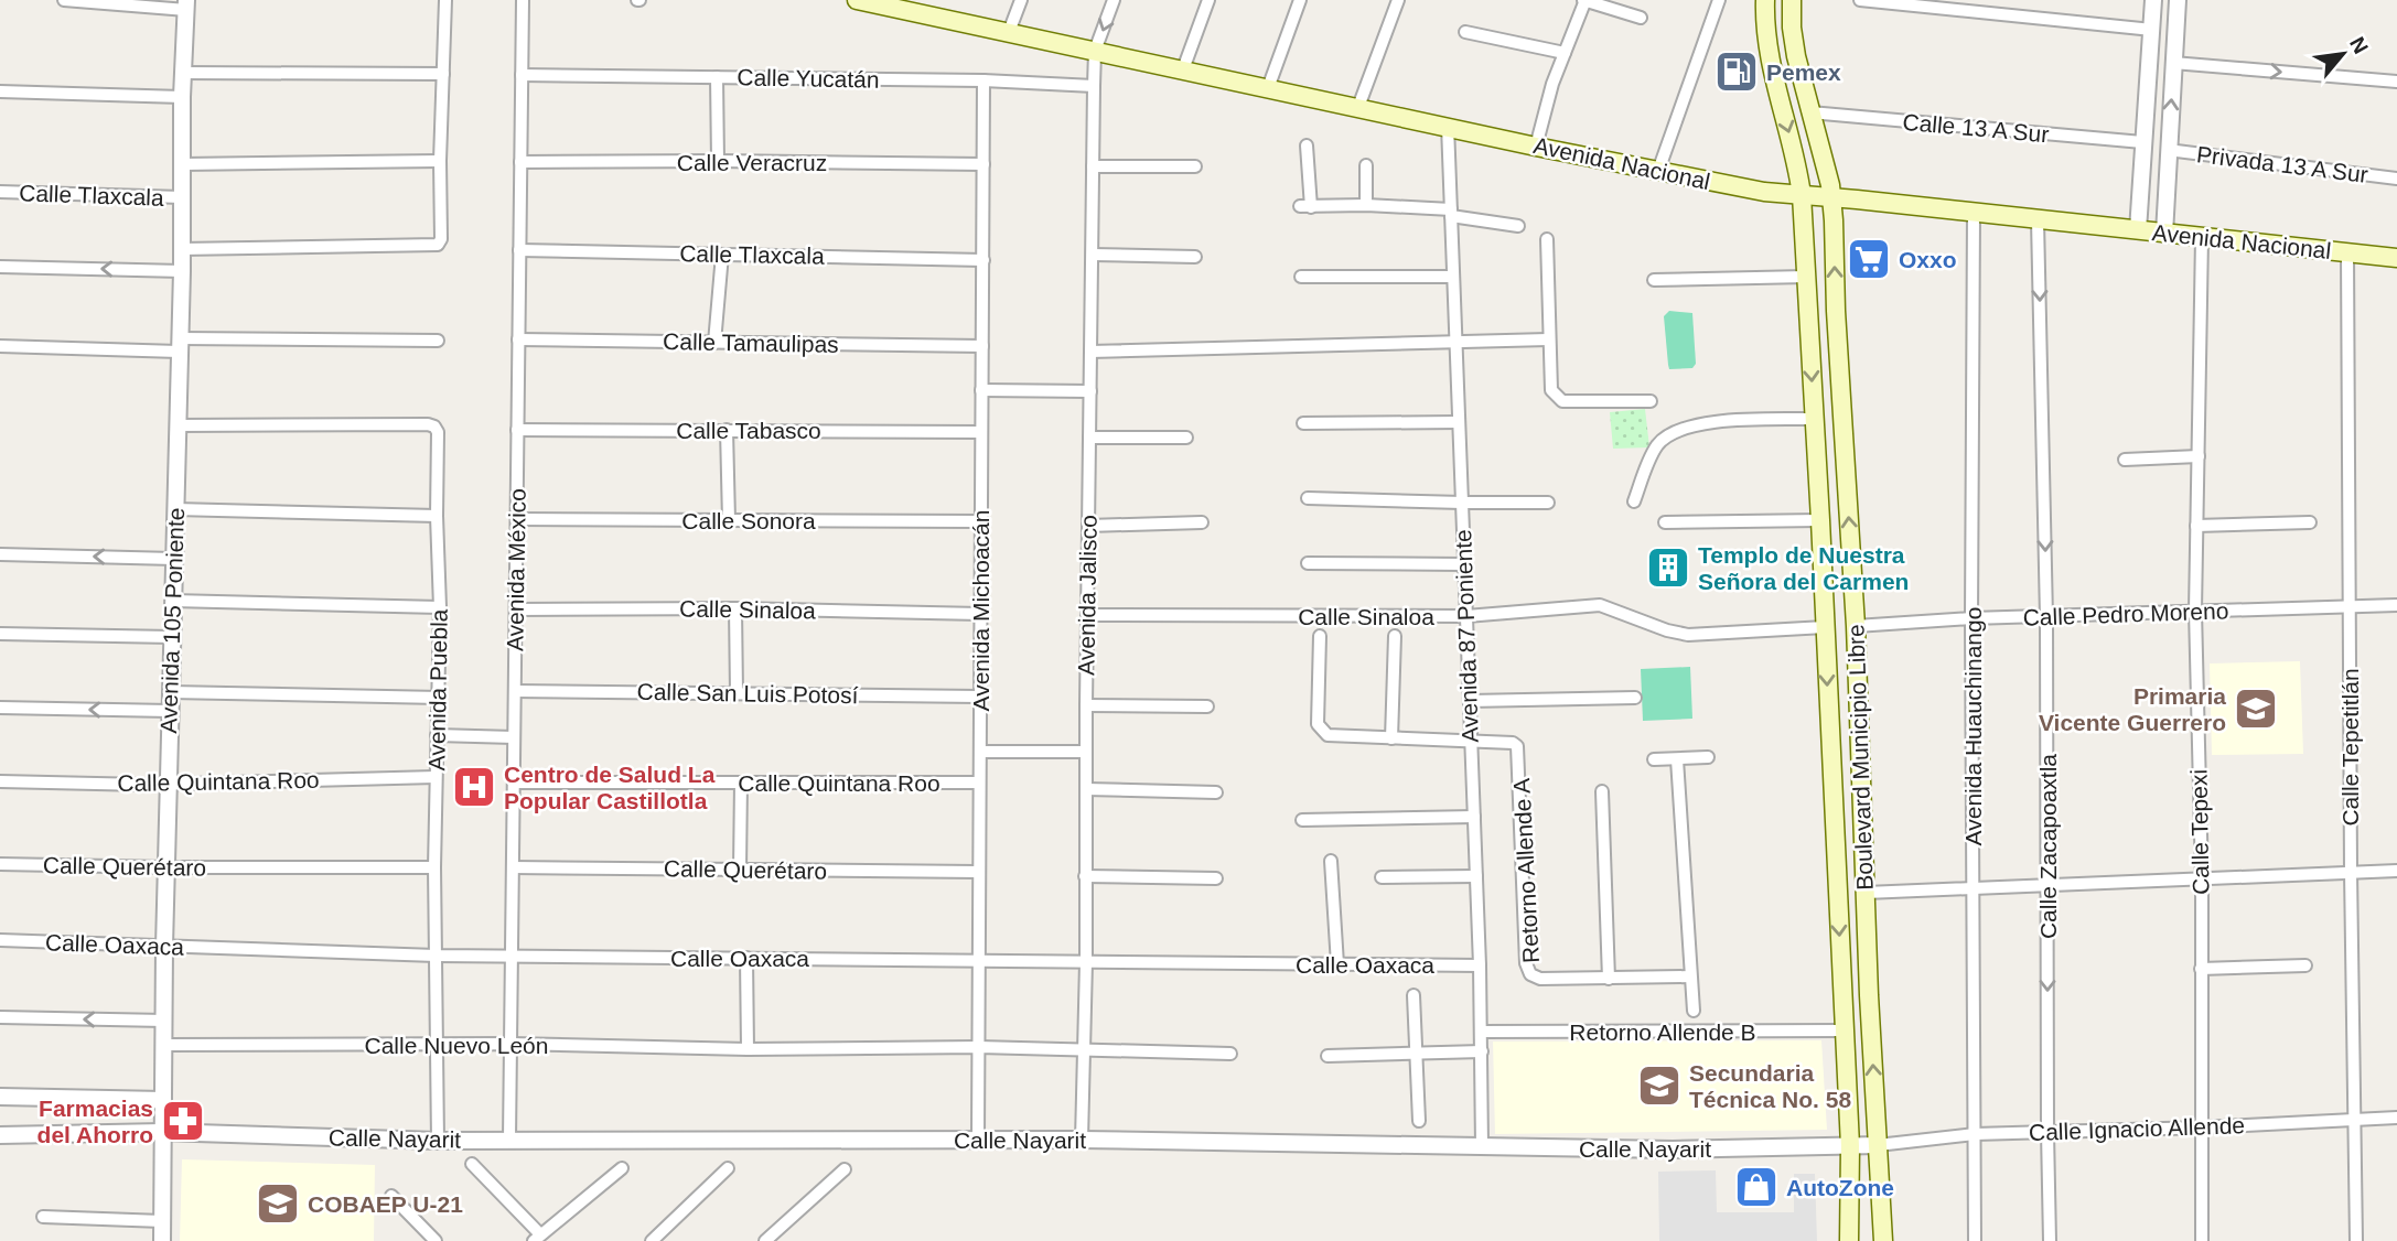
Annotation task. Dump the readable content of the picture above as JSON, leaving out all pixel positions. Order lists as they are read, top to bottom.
{
  "streets": {
    "main road": ["Avenida Nacional", "Boulevard Municipio Libre"],
    "street": [
      "Calle Yucatán",
      "Calle 13 A Sur",
      "Calle Veracruz",
      "Privada 13 A Sur",
      "Calle Tlaxcala",
      "Calle Tamaulipas",
      "Calle Tabasco",
      "Calle Sonora",
      "Avenida México",
      "Avenida Jalisco",
      "Calle Sinaloa",
      "Avenida Michoacán",
      "Calle Pedro Moreno",
      "Avenida 105 Poniente",
      "Avenida 87 Poniente",
      "Avenida Puebla",
      "Calle San Luis Potosí",
      "Avenida Huauchinango",
      "Calle Tepetitlán",
      "Calle Quintana Roo",
      "Calle Tepexi",
      "Calle Zacapoaxtla",
      "Calle Querétaro",
      "Retorno Allende A",
      "Calle Oaxaca",
      "Retorno Allende B",
      "Calle Nuevo León",
      "Calle Ignacio Allende",
      "Calle Nayarit"
    ]
  },
  "crossings": [
    ["Calle Yucatán", "Avenida México"],
    ["Calle Yucatán", "Avenida Jalisco"],
    ["Calle Yucatán", "Avenida Michoacán"],
    ["Calle 13 A Sur", "Boulevard Municipio Libre"],
    ["Calle Veracruz", "Avenida México"],
    ["Calle Veracruz", "Avenida Michoacán"],
    ["Avenida Nacional", "Avenida Jalisco"],
    ["Avenida Nacional", "Avenida 87 Poniente"],
    ["Avenida Nacional", "Avenida Huauchinango"],
    ["Avenida Nacional", "Calle Tepetitlán"],
    ["Avenida Nacional", "Boulevard Municipio Libre"],
    ["Avenida Nacional", "Calle Tepexi"],
    ["Avenida Nacional", "Calle Zacapoaxtla"],
    ["Calle Tlaxcala", "Avenida México"],
    ["Calle Tlaxcala", "Avenida Michoacán"],
    ["Calle Tlaxcala", "Avenida 105 Poniente"],
    ["Calle Tamaulipas", "Avenida México"],
    ["Calle Tamaulipas", "Avenida Michoacán"],
    ["Calle Tabasco", "Avenida México"],
    ["Calle Tabasco", "Avenida Michoacán"],
    ["Calle Sonora", "Avenida México"],
    ["Calle Sonora", "Avenida Michoacán"],
    ["Avenida México", "Calle Sinaloa"],
    ["Avenida México", "Calle San Luis Potosí"],
    ["Avenida México", "Calle Quintana Roo"],
    ["Avenida México", "Calle Querétaro"],
    ["Avenida México", "Calle Oaxaca"],
    ["Avenida México", "Calle Nuevo León"],
    ["Avenida México", "Calle Nayarit"],
    ["Avenida Jalisco", "Calle Sinaloa"],
    ["Avenida Jalisco", "Calle Oaxaca"],
    ["Avenida Jalisco", "Calle Nuevo León"],
    ["Avenida Jalisco", "Calle Nayarit"],
    ["Calle Sinaloa", "Avenida Michoacán"],
    ["Calle Sinaloa", "Avenida 87 Poniente"],
    ["Calle Sinaloa", "Boulevard Municipio Libre"],
    ["Avenida Michoacán", "Calle San Luis Potosí"],
    ["Avenida Michoacán", "Calle Quintana Roo"],
    ["Avenida Michoacán", "Calle Querétaro"],
    ["Avenida Michoacán", "Calle Oaxaca"],
    ["Avenida Michoacán", "Calle Nuevo León"],
    ["Avenida Michoacán", "Calle Nayarit"],
    ["Calle Pedro Moreno", "Avenida Huauchinango"],
    ["Calle Pedro Moreno", "Calle Tepetitlán"],
    ["Calle Pedro Moreno", "Boulevard Municipio Libre"],
    ["Calle Pedro Moreno", "Calle Tepexi"],
    ["Calle Pedro Moreno", "Calle Zacapoaxtla"],
    ["Avenida 105 Poniente", "Avenida Puebla"],
    ["Avenida 105 Poniente", "Calle Quintana Roo"],
    ["Avenida 105 Poniente", "Calle Querétaro"],
    ["Avenida 105 Poniente", "Calle Oaxaca"],
    ["Avenida 105 Poniente", "Calle Nuevo León"],
    ["Avenida 105 Poniente", "Calle Nayarit"],
    ["Avenida 87 Poniente", "Retorno Allende A"],
    ["Avenida 87 Poniente", "Calle Oaxaca"],
    ["Avenida 87 Poniente", "Retorno Allende B"],
    ["Avenida 87 Poniente", "Calle Nayarit"],
    ["Avenida Puebla", "Calle Quintana Roo"],
    ["Avenida Puebla", "Calle Querétaro"],
    ["Avenida Puebla", "Calle Oaxaca"],
    ["Avenida Puebla", "Calle Nuevo León"],
    ["Avenida Puebla", "Calle Nayarit"],
    ["Avenida Huauchinango", "Calle Ignacio Allende"],
    ["Calle Tepetitlán", "Calle Ignacio Allende"],
    ["Boulevard Municipio Libre", "Retorno Allende B"],
    ["Boulevard Municipio Libre", "Calle Ignacio Allende"],
    ["Boulevard Municipio Libre", "Calle Nayarit"],
    ["Calle Tepexi", "Calle Ignacio Allende"],
    ["Calle Zacapoaxtla", "Calle Ignacio Allende"],
    ["Calle Ignacio Allende", "Calle Nayarit"]
  ],
  "one_way": ["Calle Zacapoaxtla"],
  "places": {
    "fuel station": ["Pemex"],
    "supermarket": ["Oxxo"],
    "building": ["Templo de Nuestra Señora del Carmen"],
    "school or university": ["Primaria Vicente Guerrero", "Secundaria Técnica No. 58", "COBAEP U-21"],
    "hospital": ["Centro de Salud La Popular Castillotla"],
    "pharmacy": ["Farmacias del Ahorro"],
    "shop": ["AutoZone"]
  },
  "north": "top right"
}
